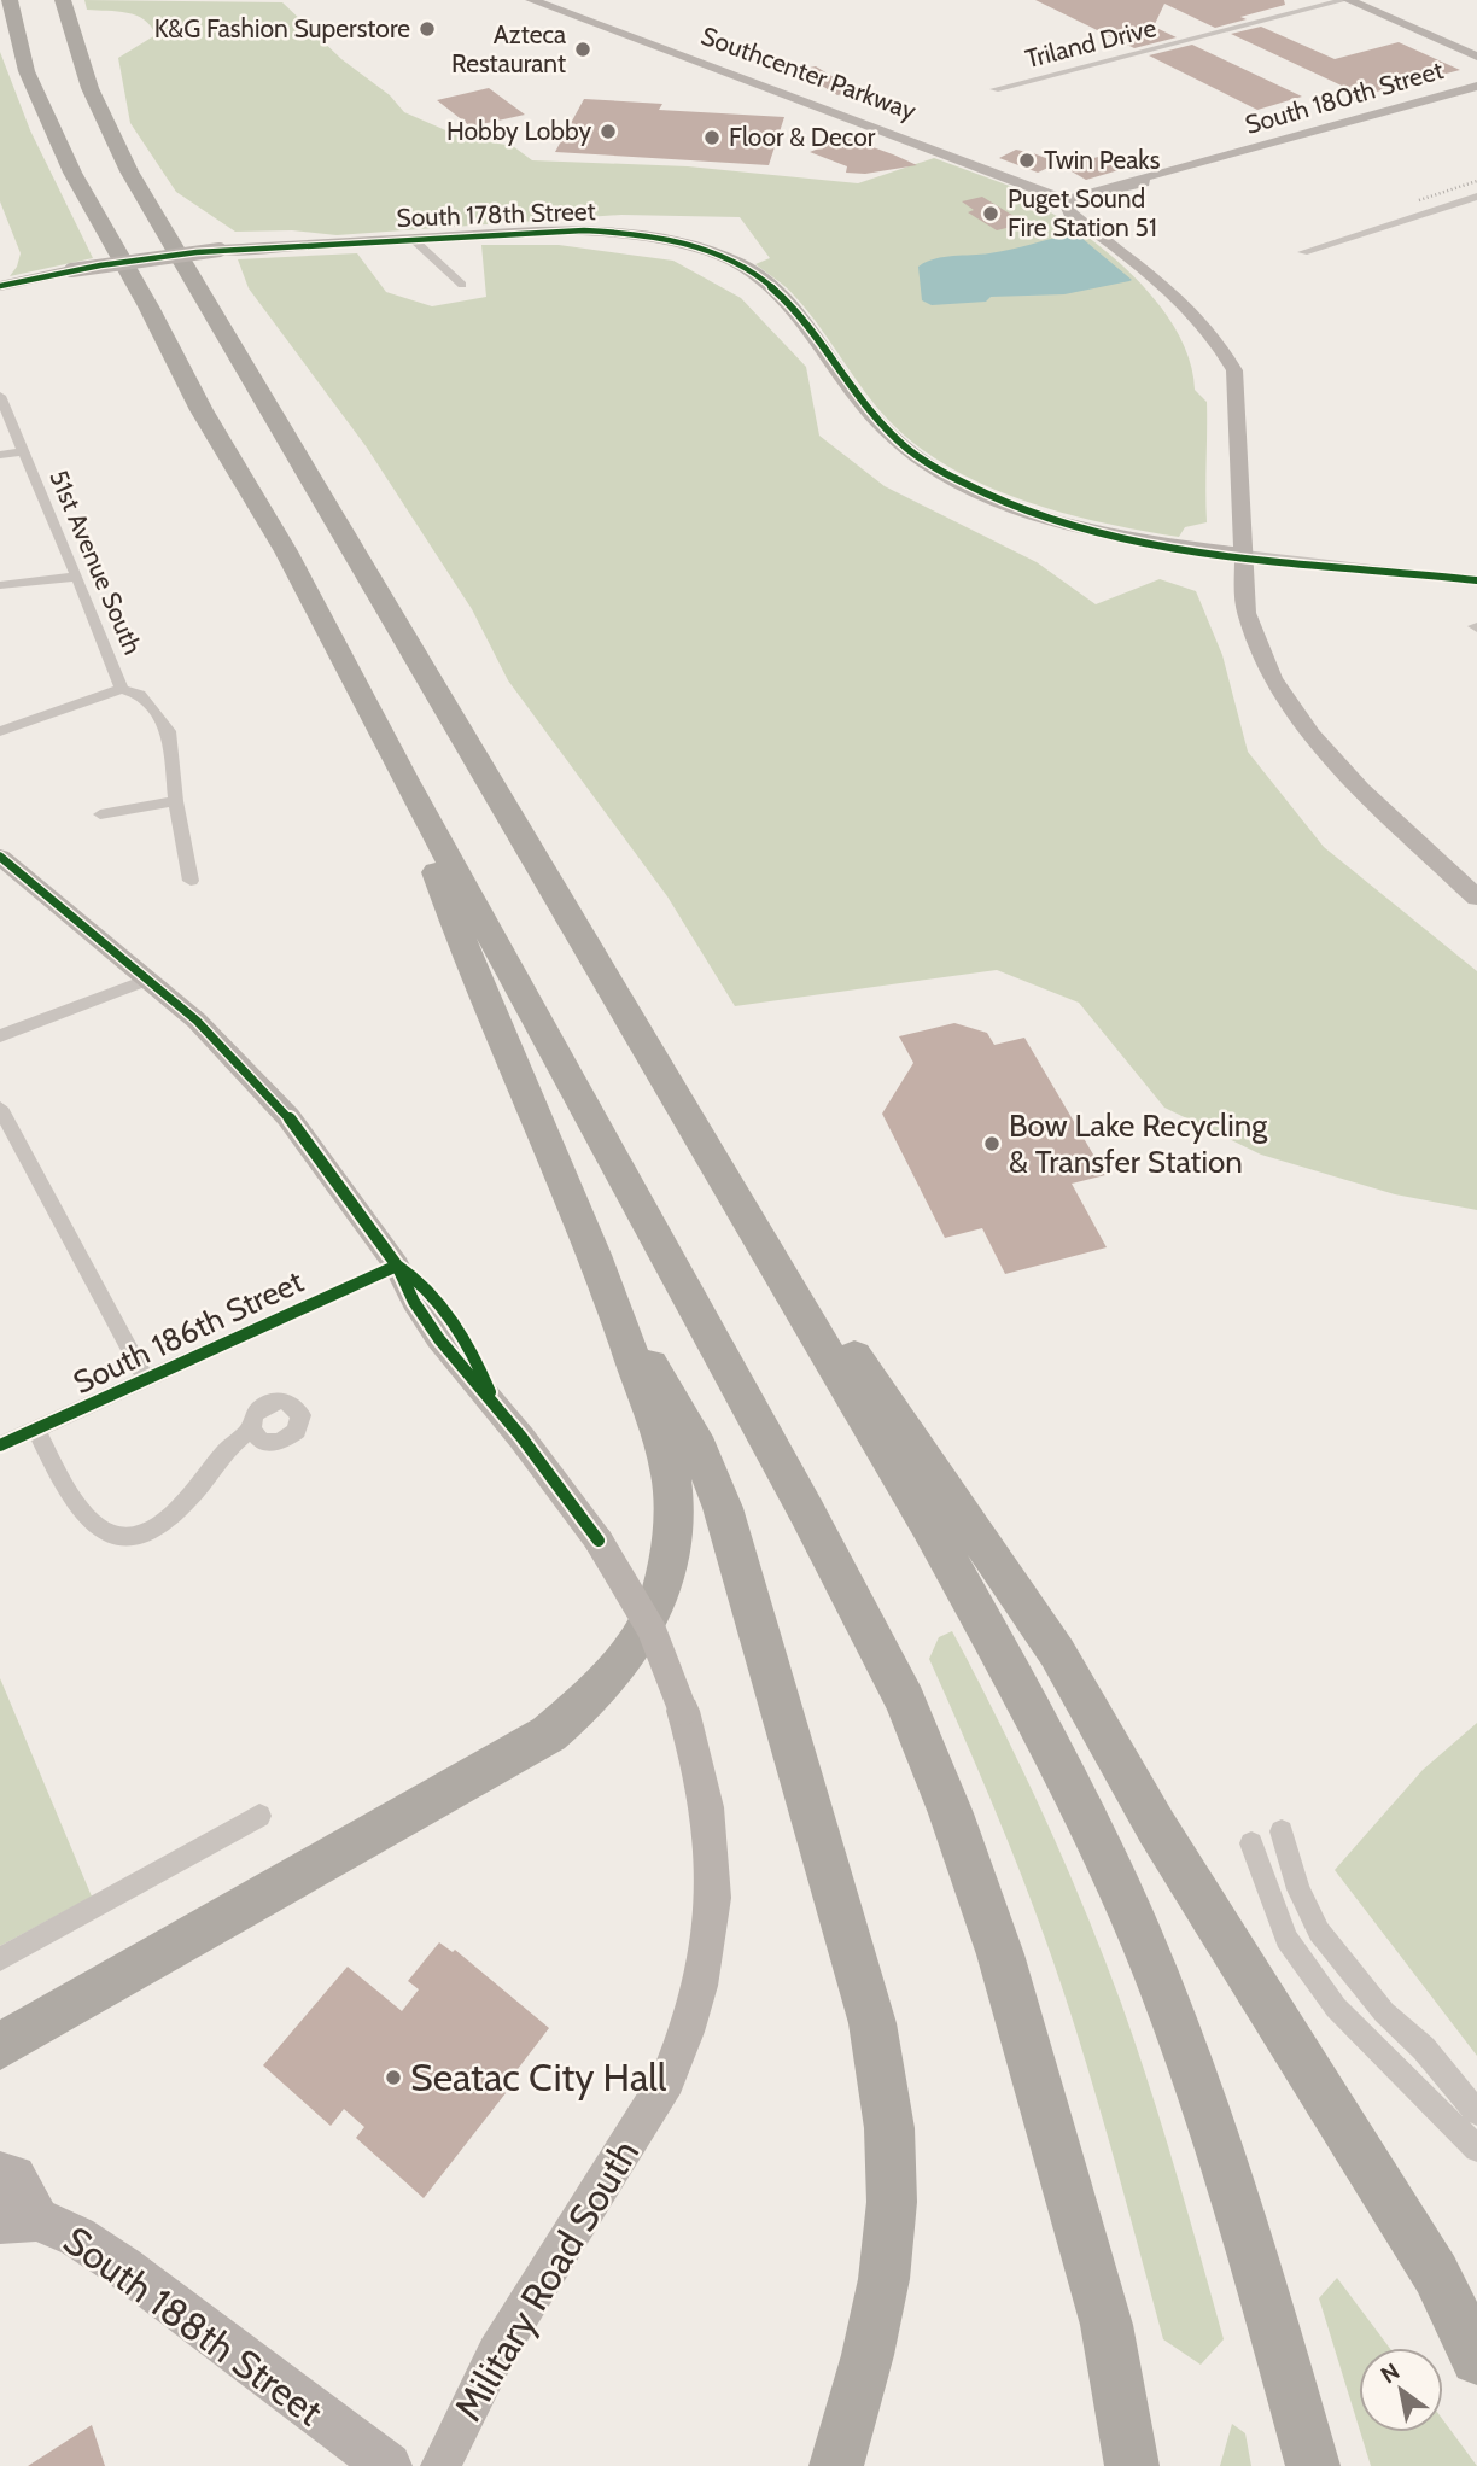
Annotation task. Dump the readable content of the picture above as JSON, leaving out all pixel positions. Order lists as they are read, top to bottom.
{
  "streets": {
    "main road": [
      "Southcenter Parkway",
      "South 180th Street",
      "South 178th Street",
      "Military Road South",
      "South 188th Street"
    ],
    "street": ["Triland Drive", "51st Avenue South", "South 186th Street"]
  },
  "crossings": [
    ["Southcenter Parkway", "South 180th Street"],
    ["Southcenter Parkway", "South 178th Street"],
    ["South 186th Street", "Military Road South"]
  ],
  "places": [
    "K&G Fashion Superstore",
    "Azteca Restaurant",
    "Hobby Lobby",
    "Floor & Decor",
    "Twin Peaks",
    "Puget Sound Fire Station 51",
    "Bow Lake Recycling & Transfer Station",
    "Seatac City Hall"
  ],
  "north": "top left"
}
